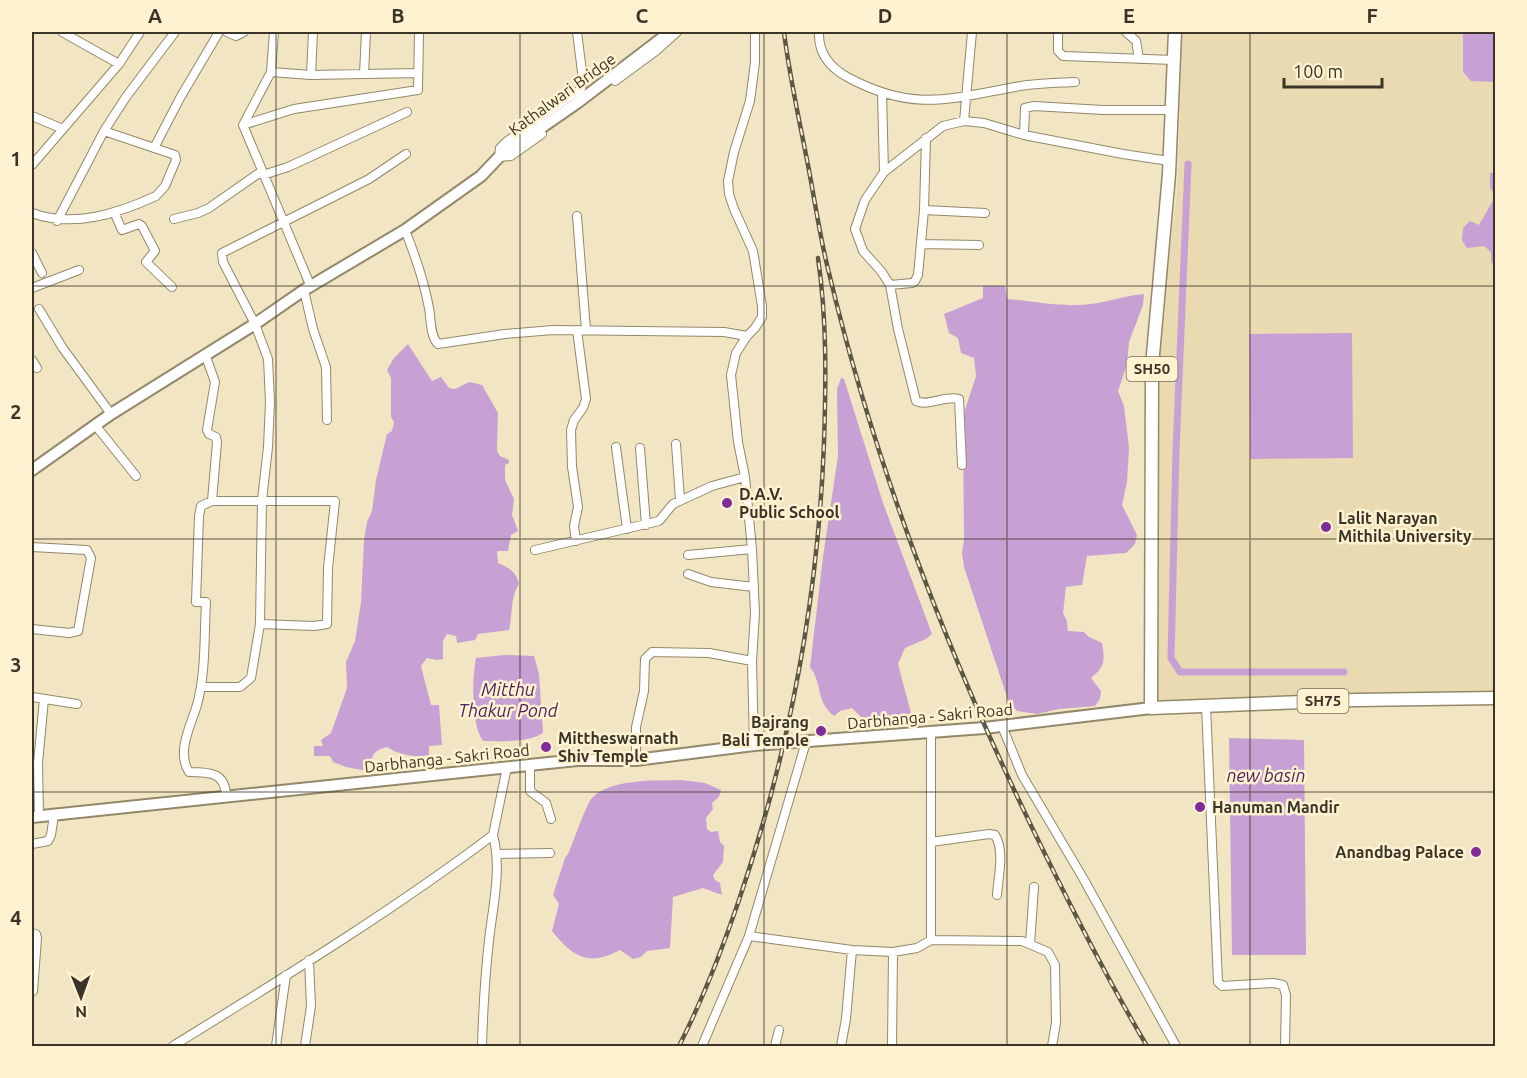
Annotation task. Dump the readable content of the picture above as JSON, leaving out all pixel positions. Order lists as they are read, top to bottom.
{
  "streets": {
    "main road": [
      "Kathalwari Bridge",
      "SH50",
      "SH75",
      "Darbhanga - Sakri Road"
    ]
  },
  "crossings": [
    ["SH50", "SH75"],
    ["SH50", "Darbhanga - Sakri Road"],
    ["SH75", "Darbhanga - Sakri Road"]
  ],
  "water": ["Mitthu Thakur Pond", "new basin"],
  "places": [
    "D.A.V. Public School",
    "Lalit Narayan Mithila University",
    "Bajrang Bali Temple",
    "Mittheswarnath Shiv Temple",
    "Hanuman Mandir",
    "Anandbag Palace"
  ],
  "scale_bar": "100 m",
  "north": "bottom",
  "grid": {
    "columns": [
      "A",
      "B",
      "C",
      "D",
      "E",
      "F"
    ],
    "rows": [
      "1",
      "2",
      "3",
      "4"
    ]
  }
}
